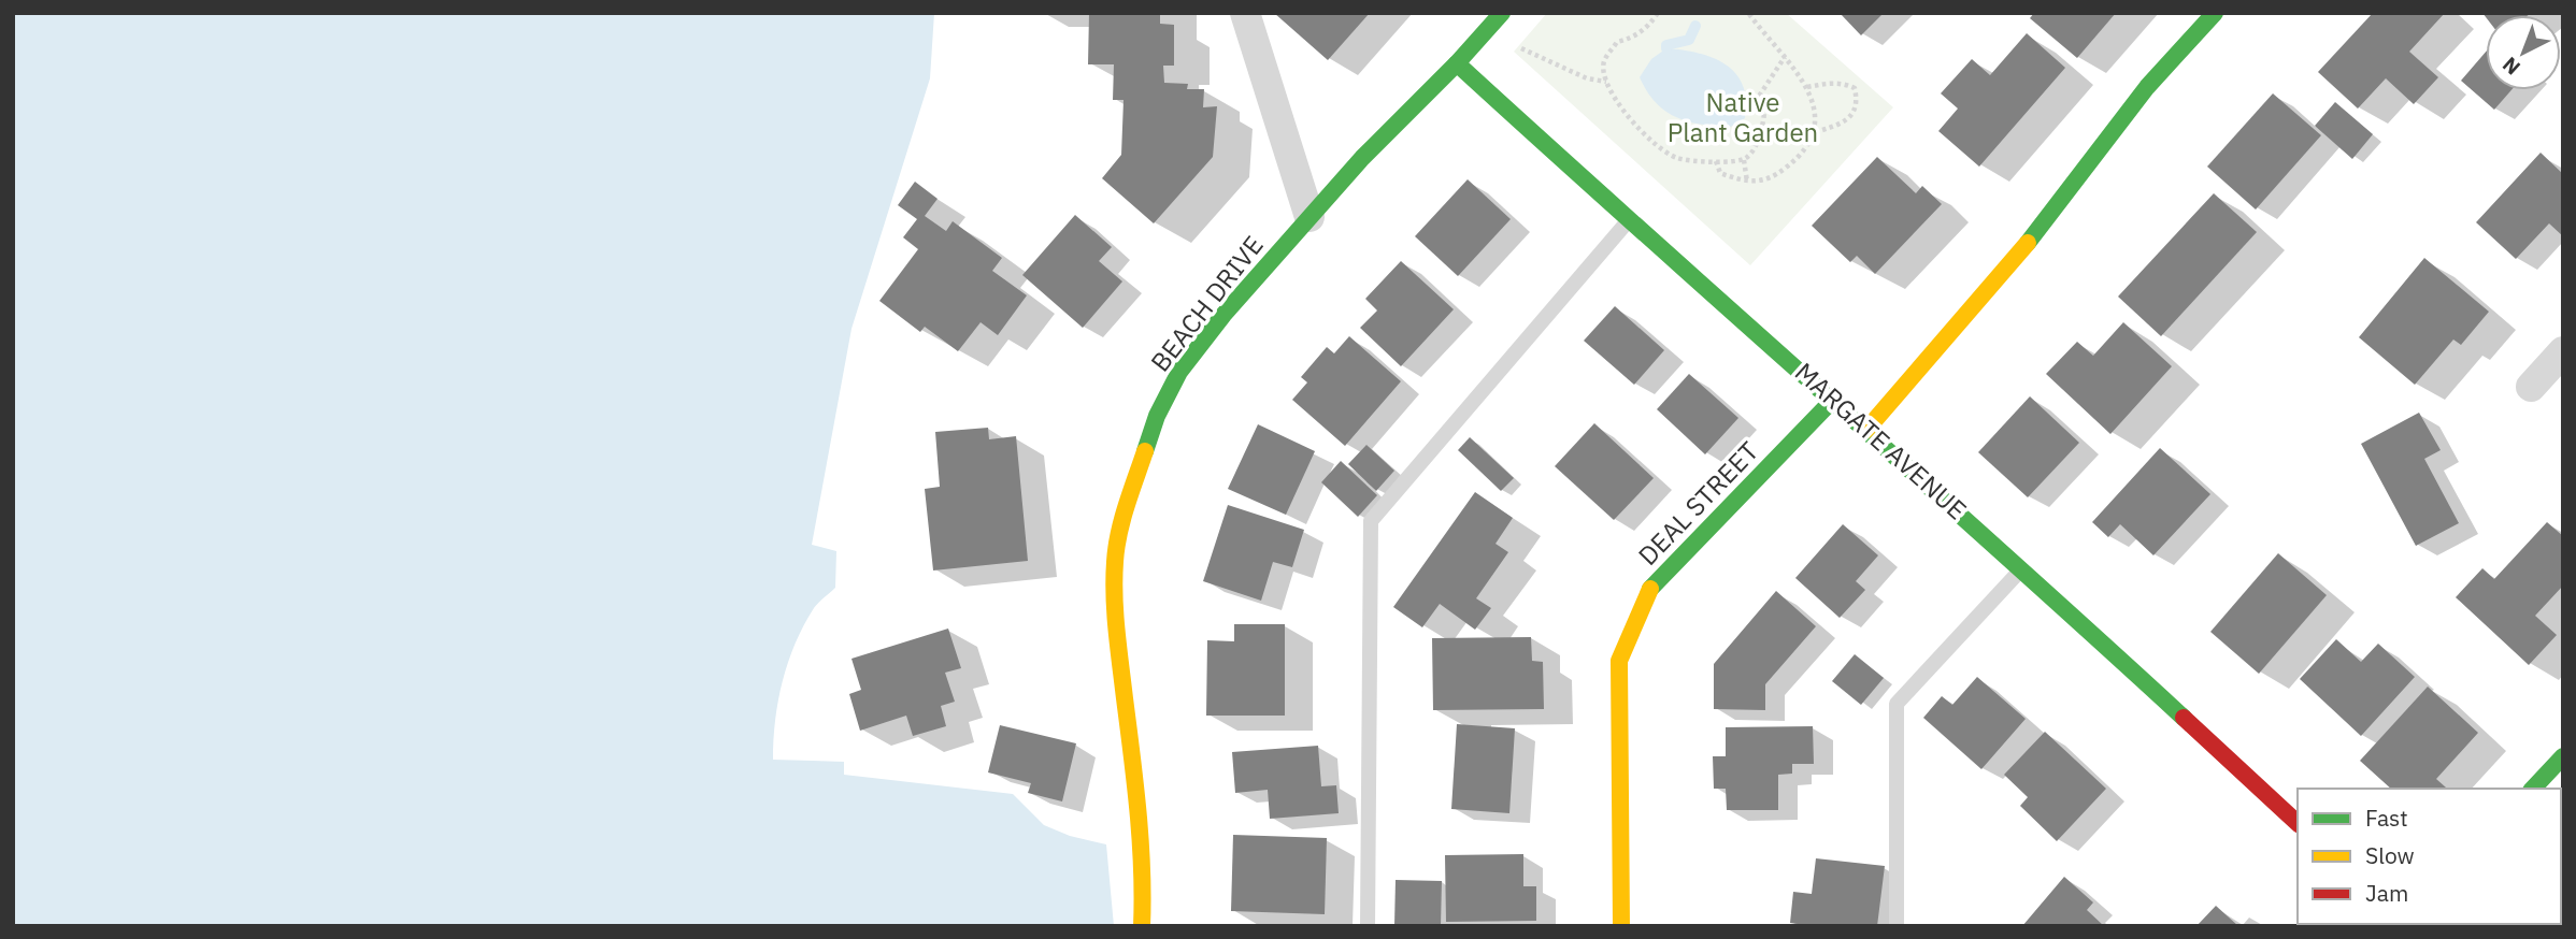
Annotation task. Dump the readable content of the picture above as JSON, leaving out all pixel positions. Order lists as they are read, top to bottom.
{
  "streets": {
    "street": ["BEACH DRIVE", "MARGATE AVENUE", "DEAL STREET"]
  },
  "crossings": [
    ["BEACH DRIVE", "MARGATE AVENUE"],
    ["MARGATE AVENUE", "DEAL STREET"]
  ],
  "parks": ["Native Plant Garden"],
  "legend": ["Fast", "Slow", "Jam"],
  "north": "bottom left"
}
